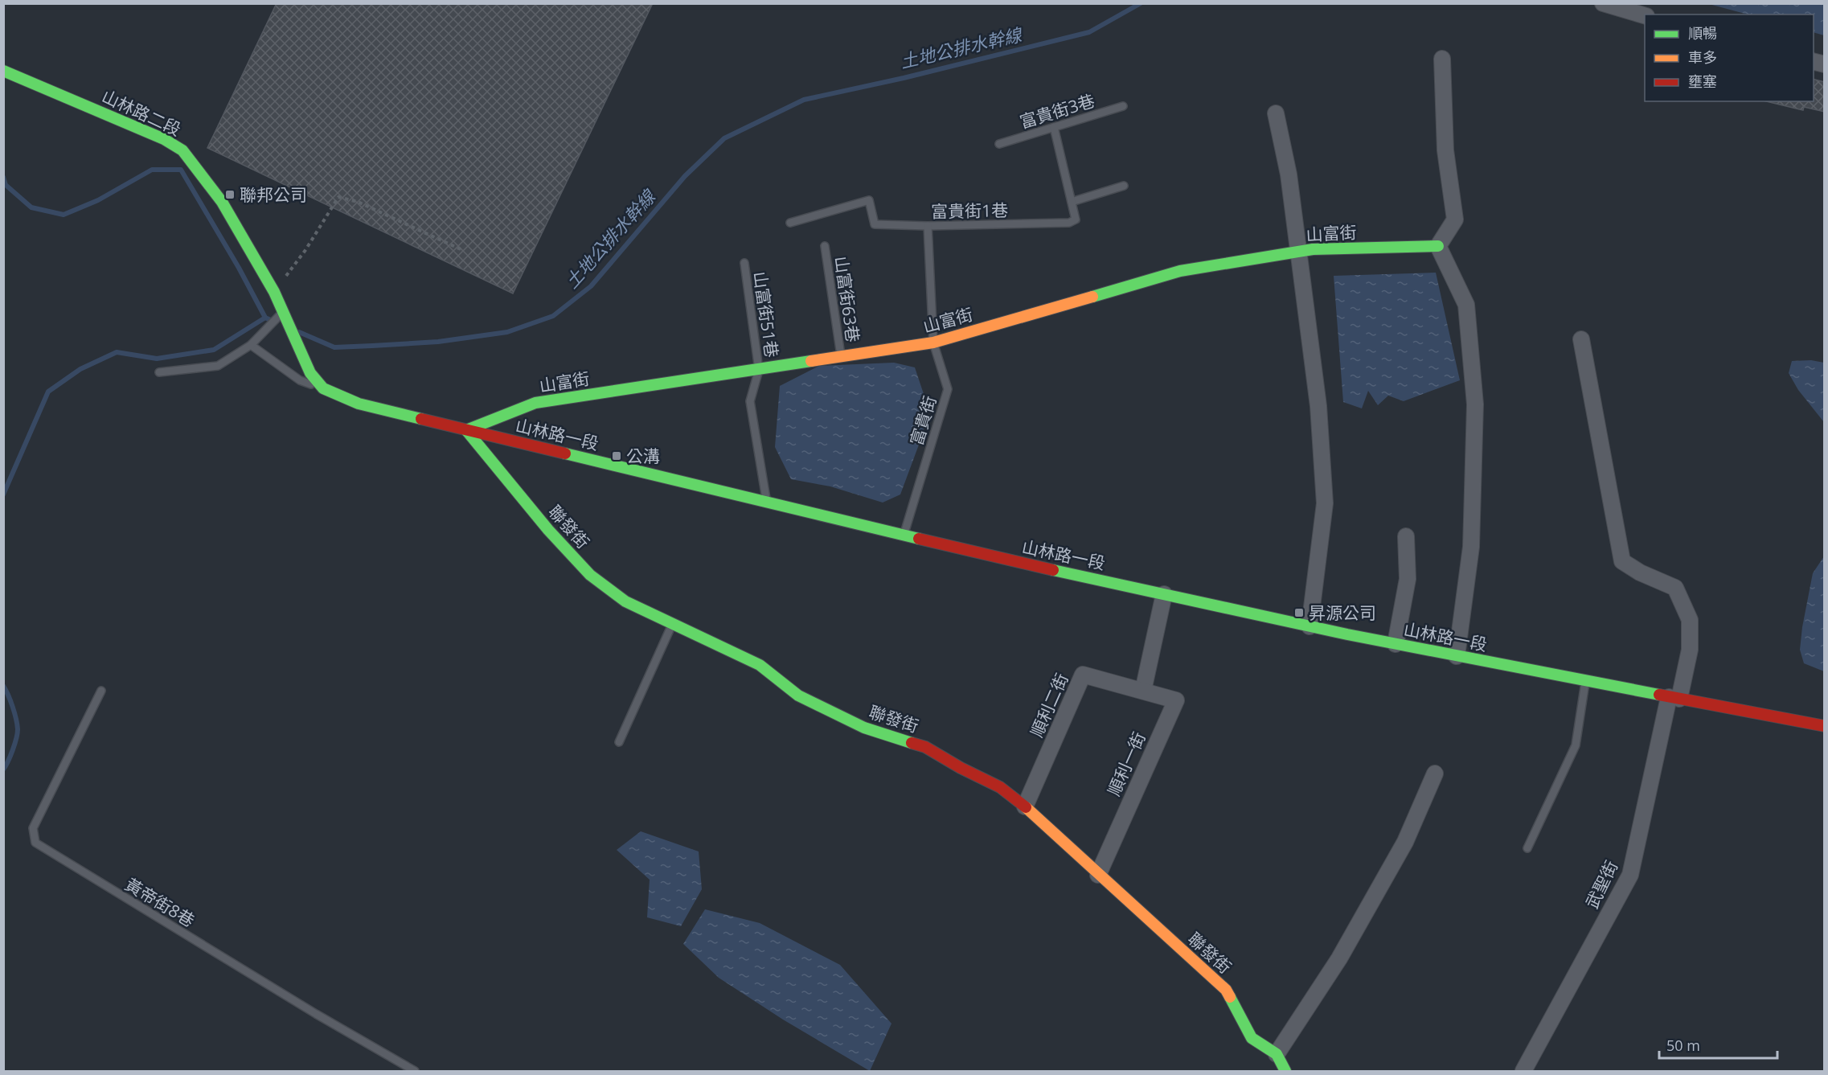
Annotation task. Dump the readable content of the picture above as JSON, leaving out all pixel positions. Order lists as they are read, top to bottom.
{
  "streets": {
    "street": [
      "山林路二段",
      "山富街",
      "山林路一段",
      "聯發街",
      "順利二街",
      "順利一街",
      "武聖街"
    ],
    "lane": [
      "富貴街3巷",
      "富貴街1巷",
      "山富街63巷",
      "山富街51巷",
      "富貴街",
      "黃帝街8巷"
    ]
  },
  "crossings": [
    ["富貴街3巷", "富貴街1巷"],
    ["山林路二段", "山林路一段"],
    ["富貴街1巷", "富貴街"],
    ["山富街", "山富街63巷"],
    ["山富街", "山富街51巷"],
    ["山富街", "富貴街"],
    ["山富街", "山林路一段"],
    ["山富街", "聯發街"],
    ["富貴街", "山林路一段"],
    ["山林路一段", "聯發街"],
    ["山林路一段", "武聖街"],
    ["聯發街", "順利二街"],
    ["聯發街", "順利一街"],
    ["順利二街", "順利一街"]
  ],
  "water": ["土地公排水幹線"],
  "places": {
    "transit": ["聯邦公司", "公溝", "昇源公司"]
  },
  "legend": ["順暢", "車多", "壅塞"],
  "scale_bar": "50 m"
}
